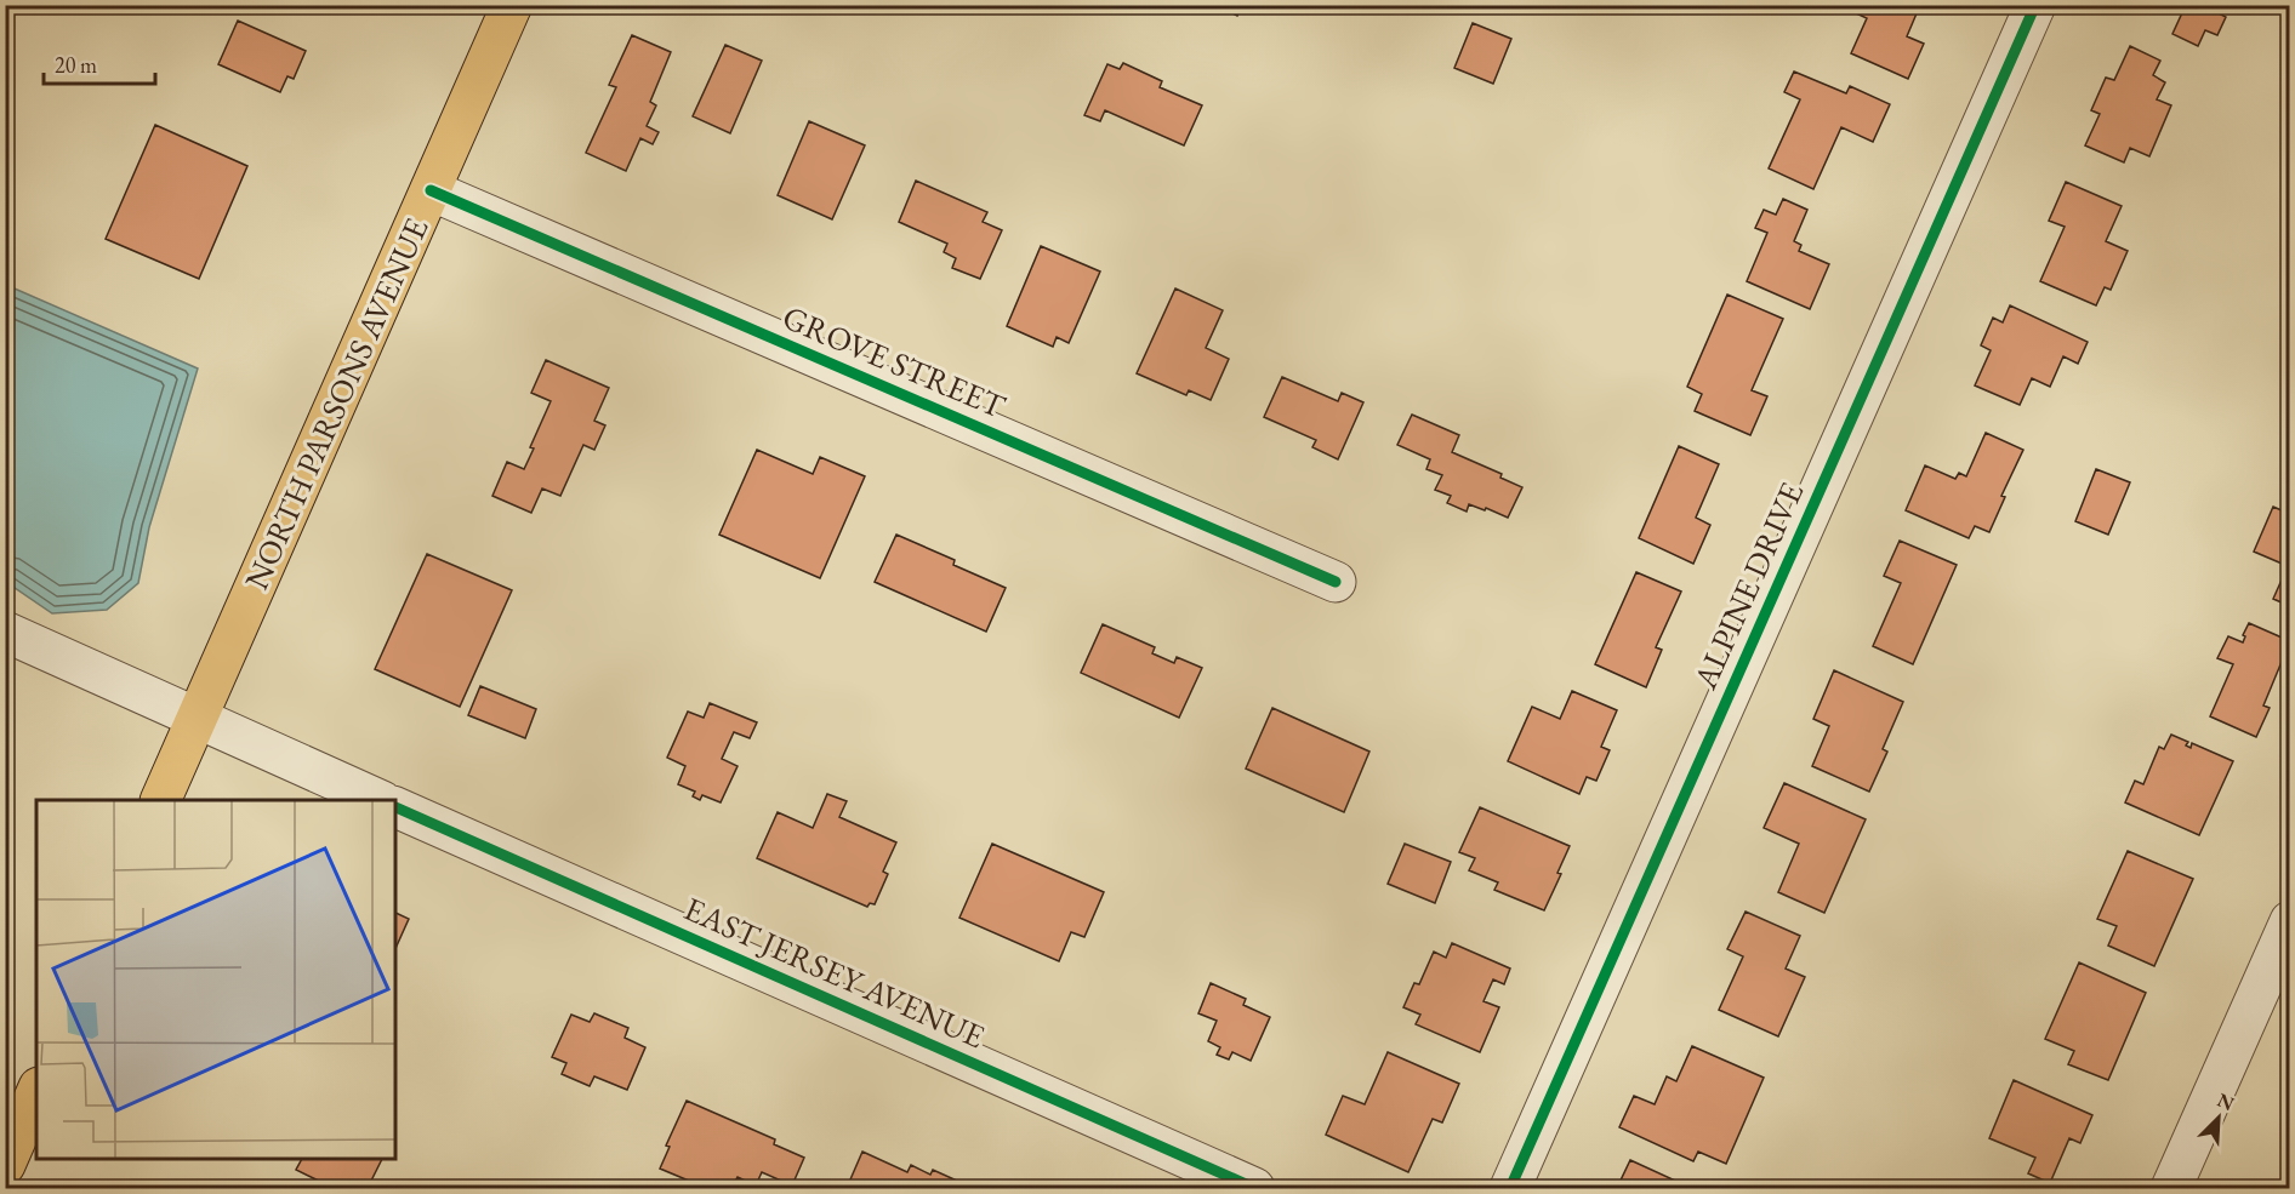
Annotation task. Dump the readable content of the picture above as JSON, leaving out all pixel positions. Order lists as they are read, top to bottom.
{
  "streets": {
    "main road": ["NORTH PARSONS AVENUE"],
    "street": ["GROVE STREET", "ALPINE DRIVE", "EAST JERSEY AVENUE"]
  },
  "crossings": [
    ["GROVE STREET", "NORTH PARSONS AVENUE"]
  ],
  "scale_bar": "20 m",
  "north": "top right"
}
